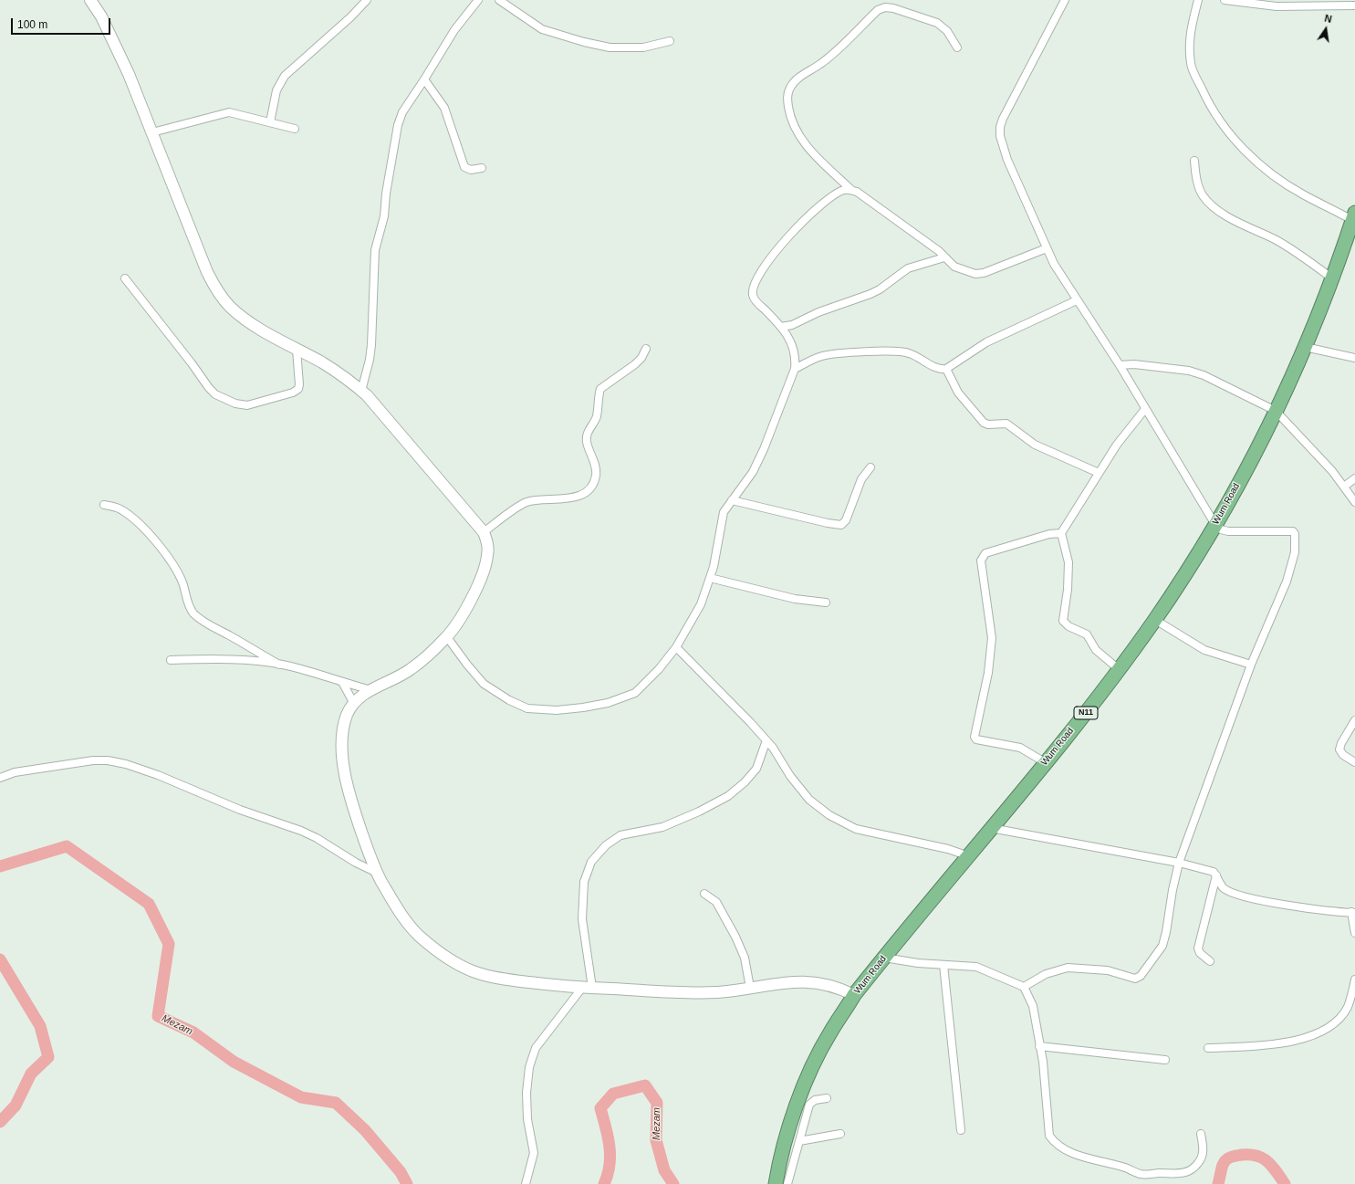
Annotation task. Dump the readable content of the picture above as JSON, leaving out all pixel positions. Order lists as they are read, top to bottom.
{
  "streets": {
    "highway": ["Wum Road", "N11"]
  },
  "water": ["Mezam"],
  "scale_bar": "100 m",
  "north": "top"
}
